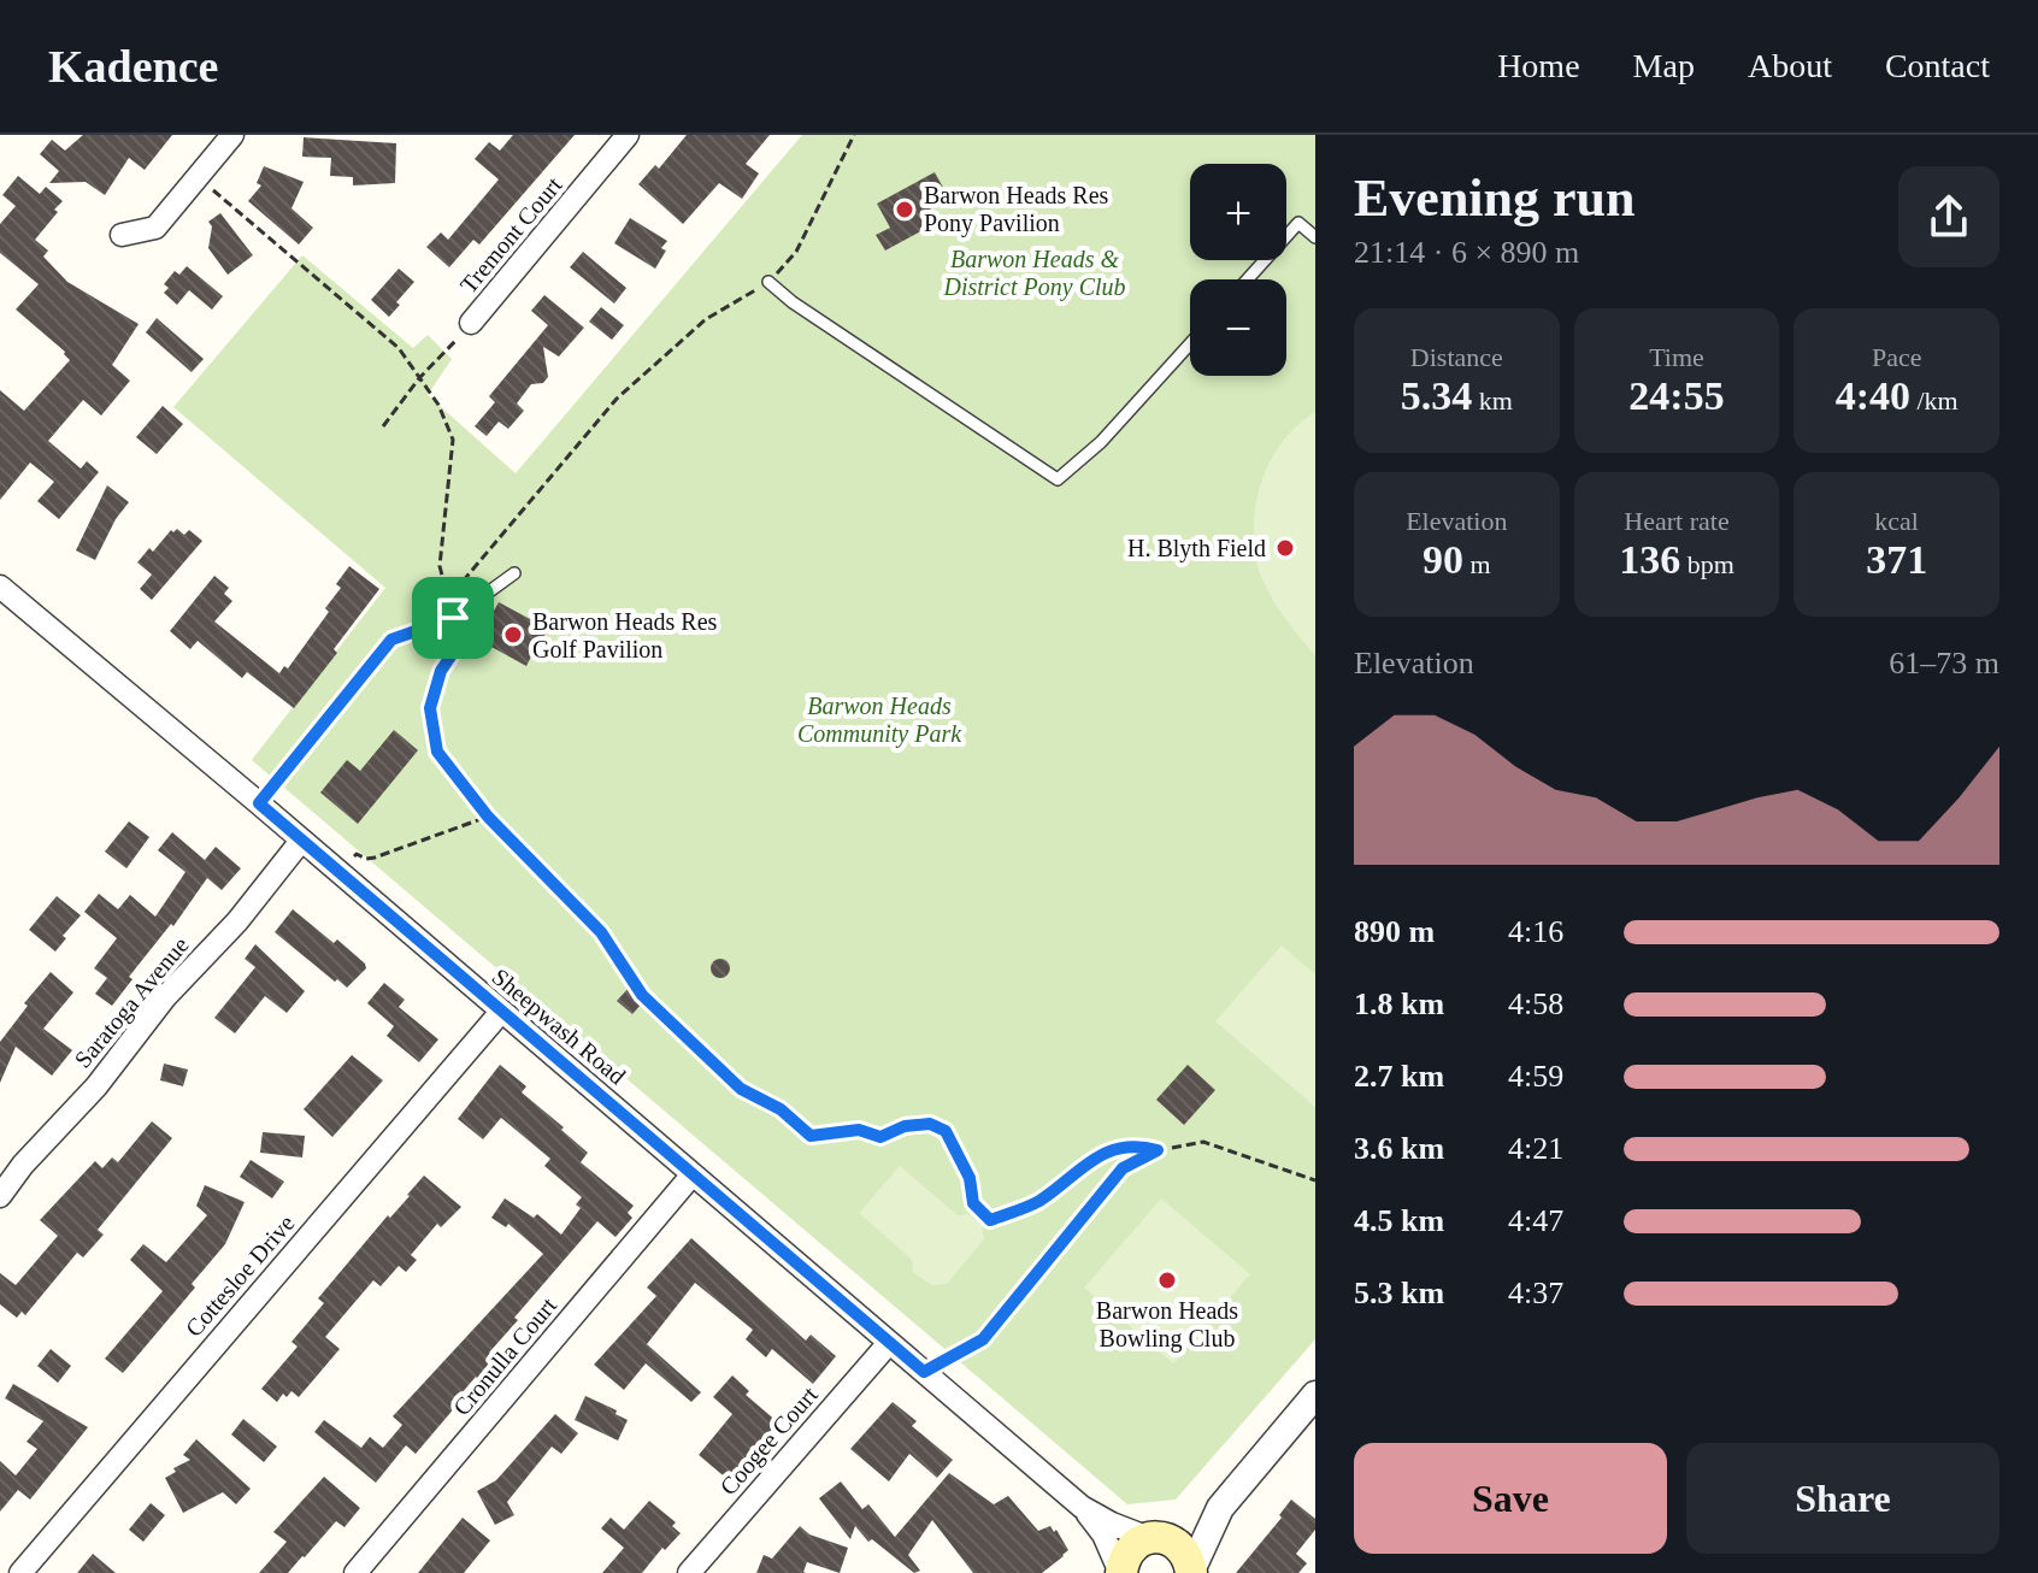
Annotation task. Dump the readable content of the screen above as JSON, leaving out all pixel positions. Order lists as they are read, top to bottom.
{
  "streets": {
    "street": [
      "Tremont Court",
      "Saratoga Avenue",
      "Sheepwash Road",
      "Cottesloe Drive",
      "Cronulla Court",
      "Coogee Court"
    ]
  },
  "crossings": [
    ["Saratoga Avenue", "Sheepwash Road"],
    ["Sheepwash Road", "Cottesloe Drive"],
    ["Sheepwash Road", "Cronulla Court"],
    ["Sheepwash Road", "Coogee Court"]
  ],
  "parks": ["Barwon Heads & District Pony Club", "Barwon Heads Community Park"],
  "places": [
    "Barwon Heads Res Pony Pavilion",
    "H. Blyth Field",
    "Barwon Heads Res Golf Pavilion",
    "Barwon Heads Bowling Club"
  ],
  "page": {
    "header": "Kadence",
    "nav": [
      "Home",
      "Map",
      "About",
      "Contact"
    ],
    "heading": ["Evening run", "21:14 · 6 × 890 m"],
    "map_buttons": ["+", "−"],
    "stats": [
      ["Distance", "5.34 km"],
      ["Time", "24:55"],
      ["Pace", "4:40 /km"],
      ["Elevation", "90 m"],
      ["Heart rate", "136 bpm"],
      ["kcal", "371"]
    ],
    "chart": ["Elevation", "61–73 m"],
    "list": [
      {
        "name": "890 m",
        "note": "4:16"
      },
      {
        "name": "1.8 km",
        "note": "4:58"
      },
      {
        "name": "2.7 km",
        "note": "4:59"
      },
      {
        "name": "3.6 km",
        "note": "4:21"
      },
      {
        "name": "4.5 km",
        "note": "4:47"
      },
      {
        "name": "5.3 km",
        "note": "4:37"
      }
    ],
    "buttons": ["Save", "Share"]
  }
}
